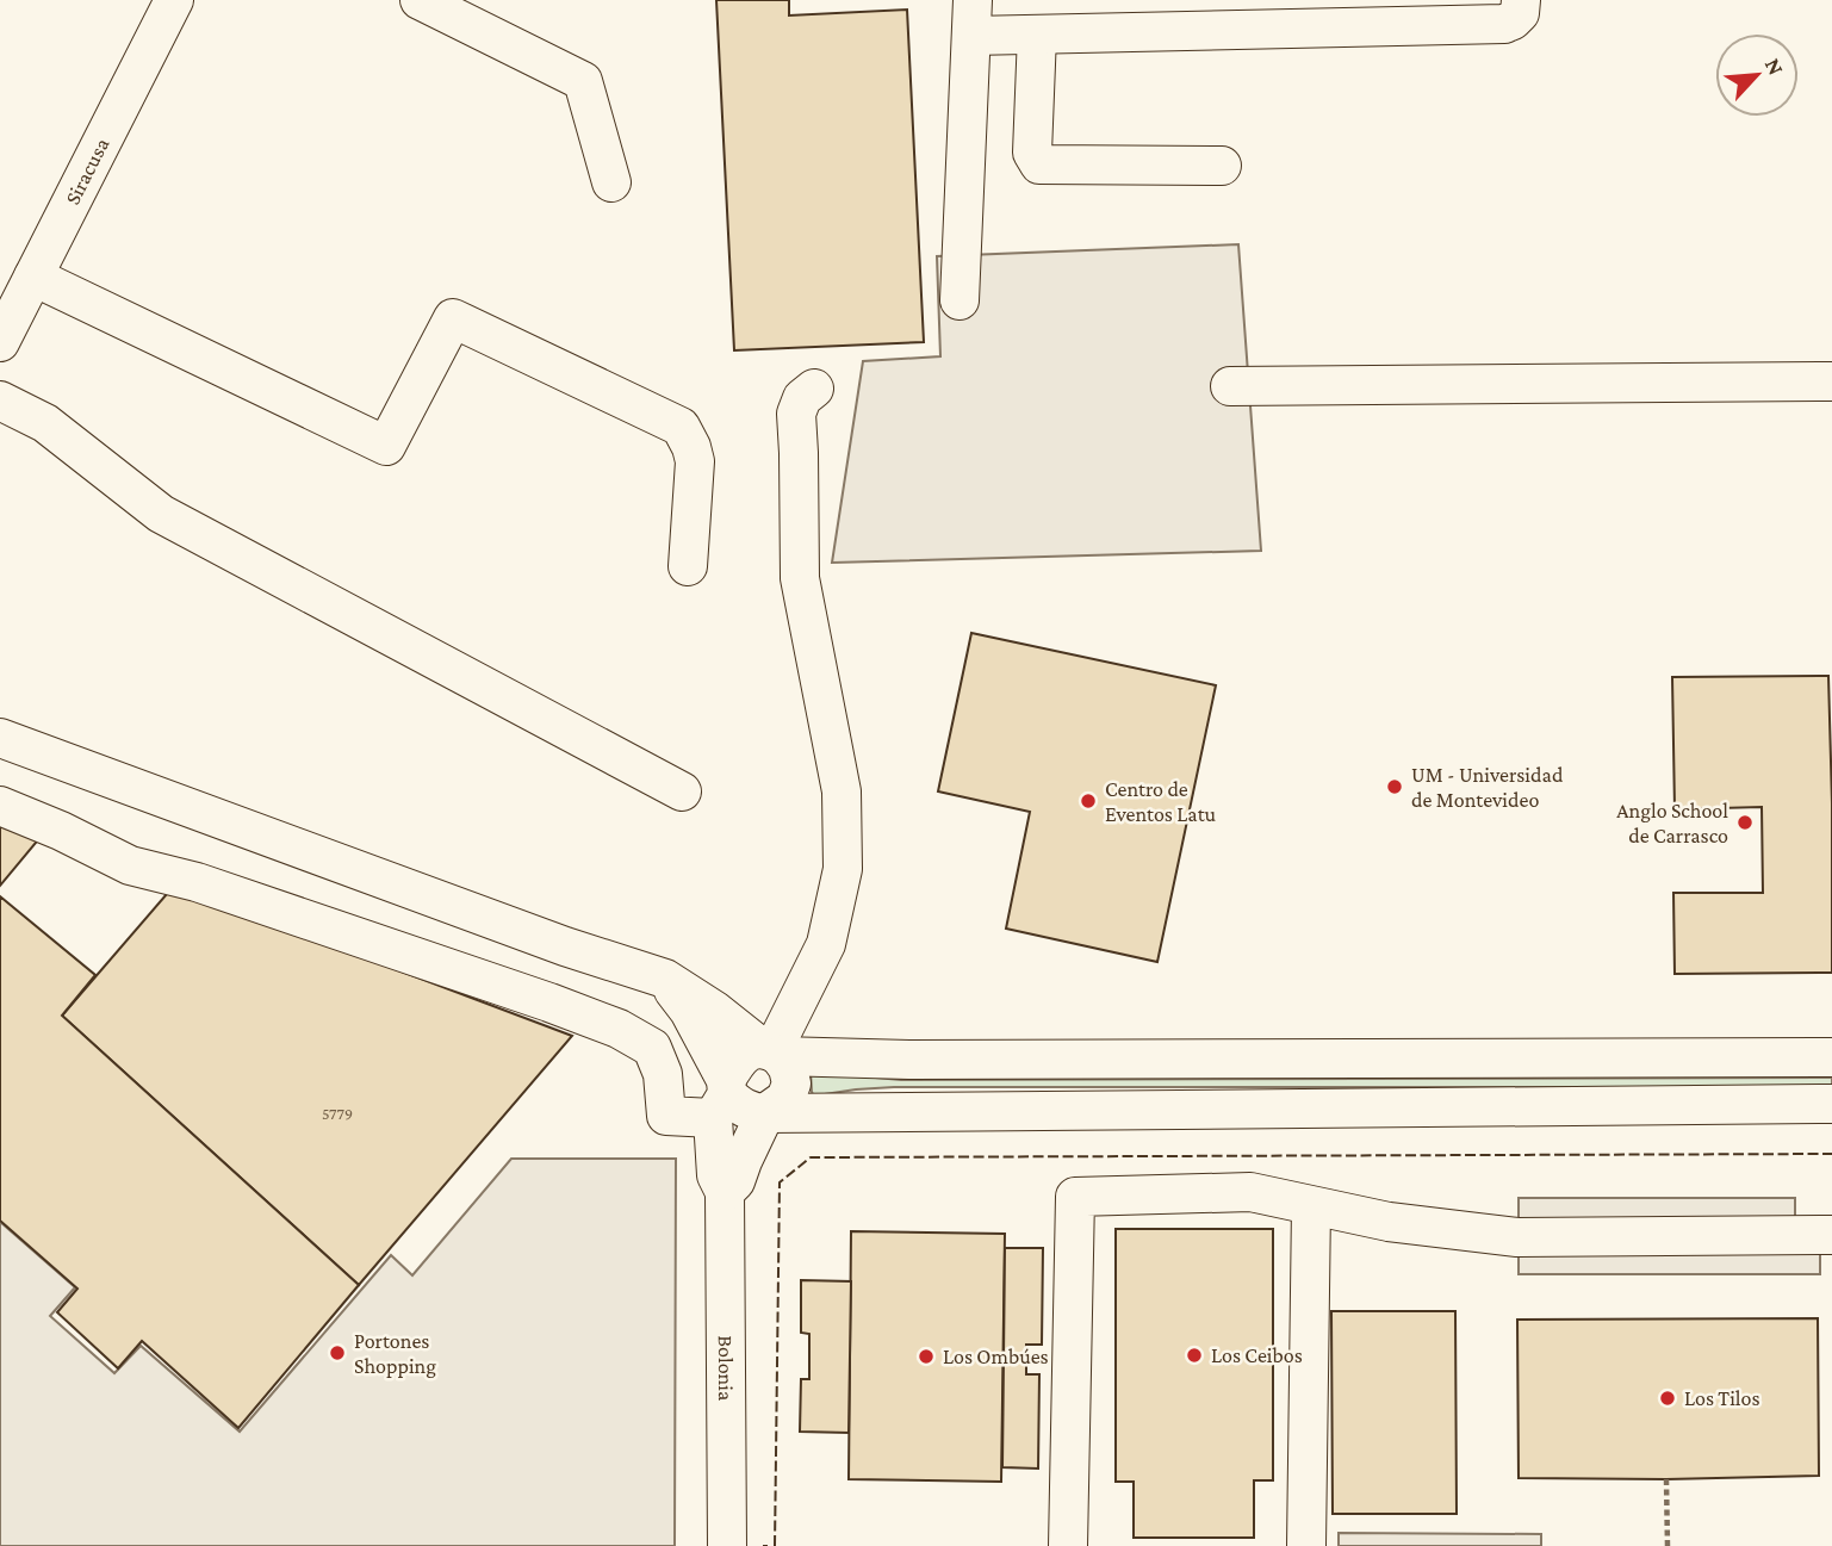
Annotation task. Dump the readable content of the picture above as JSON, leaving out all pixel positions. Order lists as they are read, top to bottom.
{
  "streets": {
    "street": ["Siracusa", "Bolonia"]
  },
  "places": [
    "UM - Universidad de Montevideo",
    "Centro de Eventos Latu",
    "Anglo School de Carrasco",
    "Portones Shopping",
    "Los Ceibos",
    "Los Ombúes",
    "Los Tilos"
  ],
  "house_numbers": ["5779"],
  "north": "top right"
}
